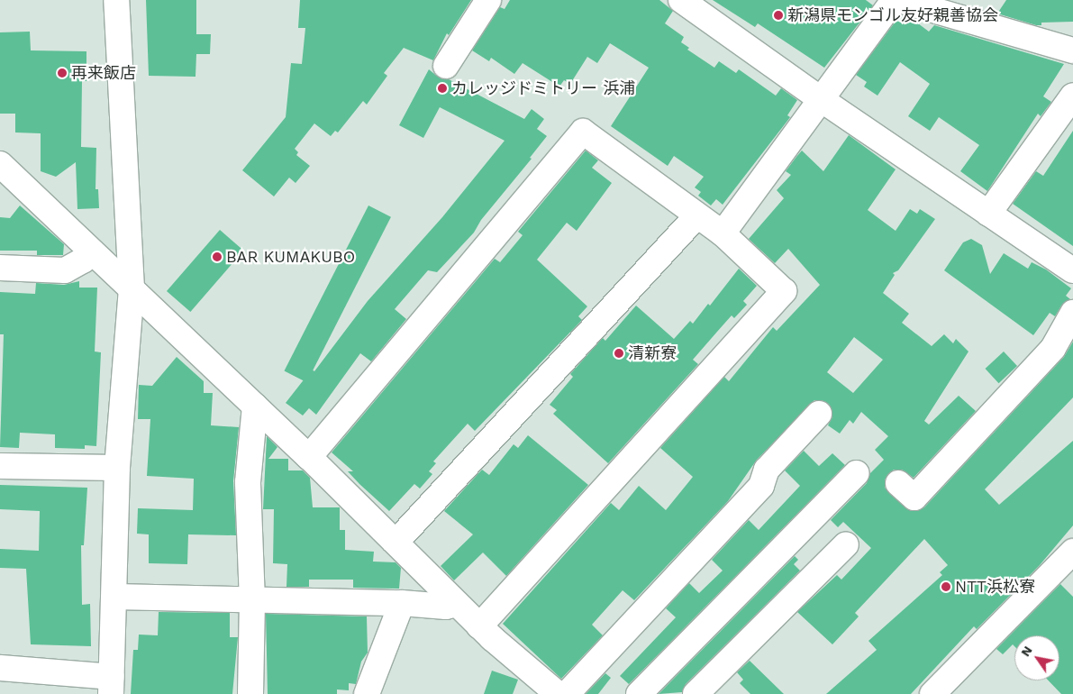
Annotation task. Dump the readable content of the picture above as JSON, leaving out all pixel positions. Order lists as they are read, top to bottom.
{
  "places": [
    "新潟県モンゴル友好親善協会",
    "再来飯店",
    "カレッジドミトリー 浜浦",
    "BAR KUMAKUBO",
    "清新寮",
    "NTT浜松寮"
  ],
  "north": "top left"
}
